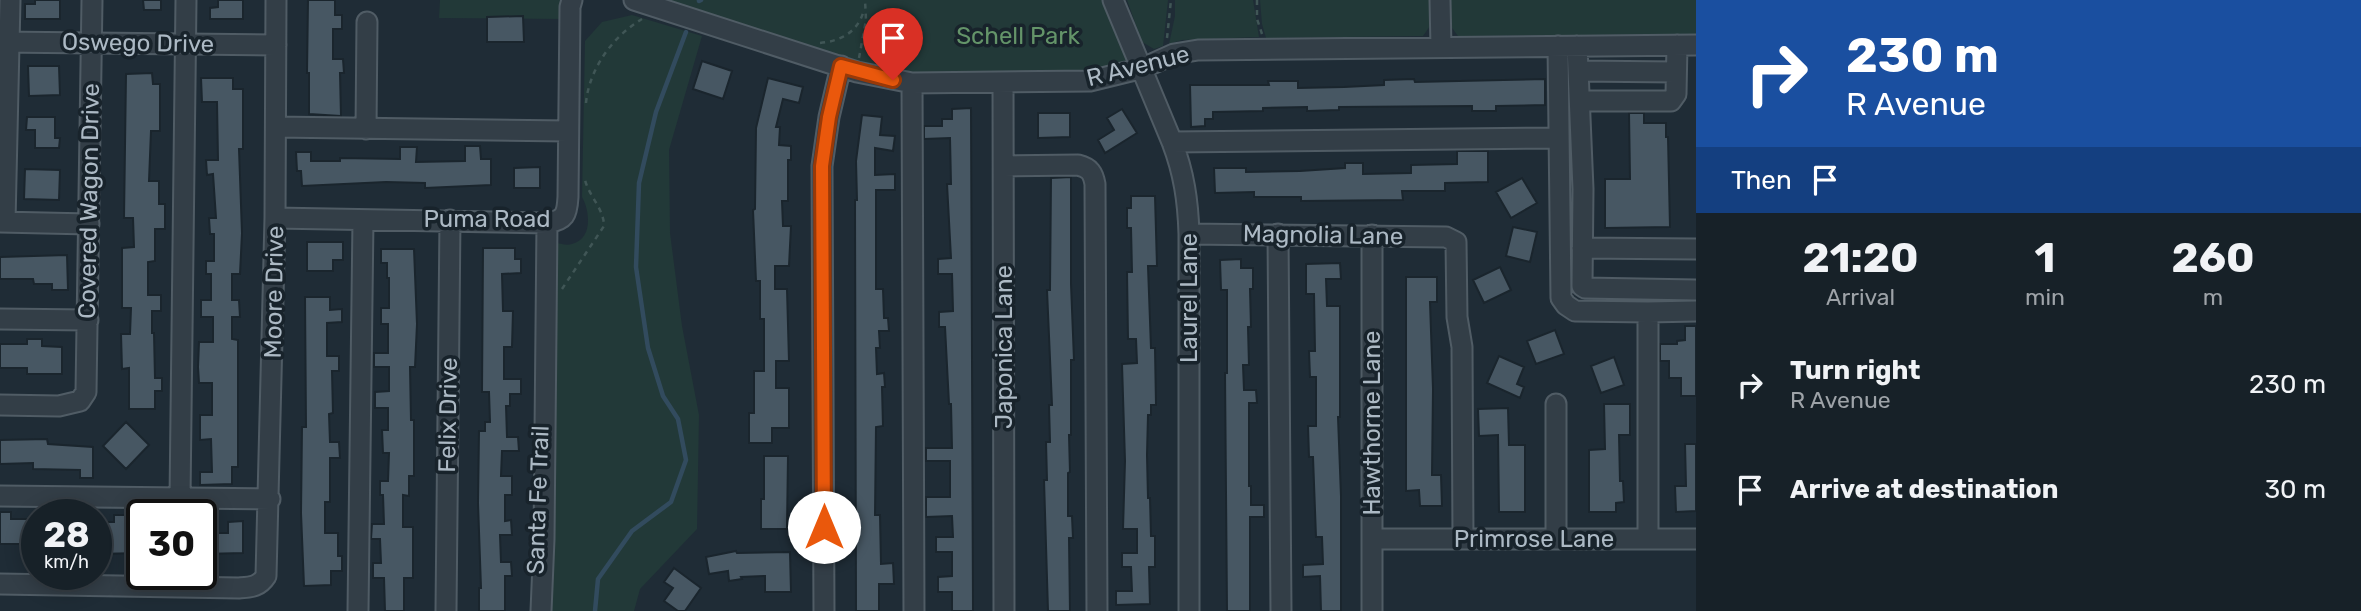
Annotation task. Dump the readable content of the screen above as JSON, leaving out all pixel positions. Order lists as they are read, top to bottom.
{
  "streets": {
    "street": [
      "Oswego Drive",
      "R Avenue",
      "Covered Wagon Drive",
      "Puma Road",
      "Magnolia Lane",
      "Moore Drive",
      "Laurel Lane",
      "Japonica Lane",
      "Felix Drive",
      "Hawthorne Lane",
      "Primrose Lane"
    ]
  },
  "crossings": [
    ["Oswego Drive", "Covered Wagon Drive"],
    ["Oswego Drive", "Moore Drive"],
    ["R Avenue", "Laurel Lane"],
    ["R Avenue", "Japonica Lane"],
    ["Puma Road", "Moore Drive"],
    ["Puma Road", "Felix Drive"],
    ["Magnolia Lane", "Laurel Lane"],
    ["Magnolia Lane", "Hawthorne Lane"],
    ["Magnolia Lane", "Primrose Lane"],
    ["Hawthorne Lane", "Primrose Lane"]
  ],
  "parks": ["Schell Park"],
  "page": {
    "turn": ["230 m", "R Avenue"],
    "then": "Then",
    "eta": [
      "21:20",
      "Arrival",
      "1",
      "min",
      "260",
      "m"
    ],
    "list": [
      {
        "name": "Turn right",
        "note": "R Avenue",
        "value": "230 m"
      },
      {
        "name": "Arrive at destination",
        "value": "30 m"
      }
    ],
    "speed": "28 km/h",
    "limit": "30"
  }
}
